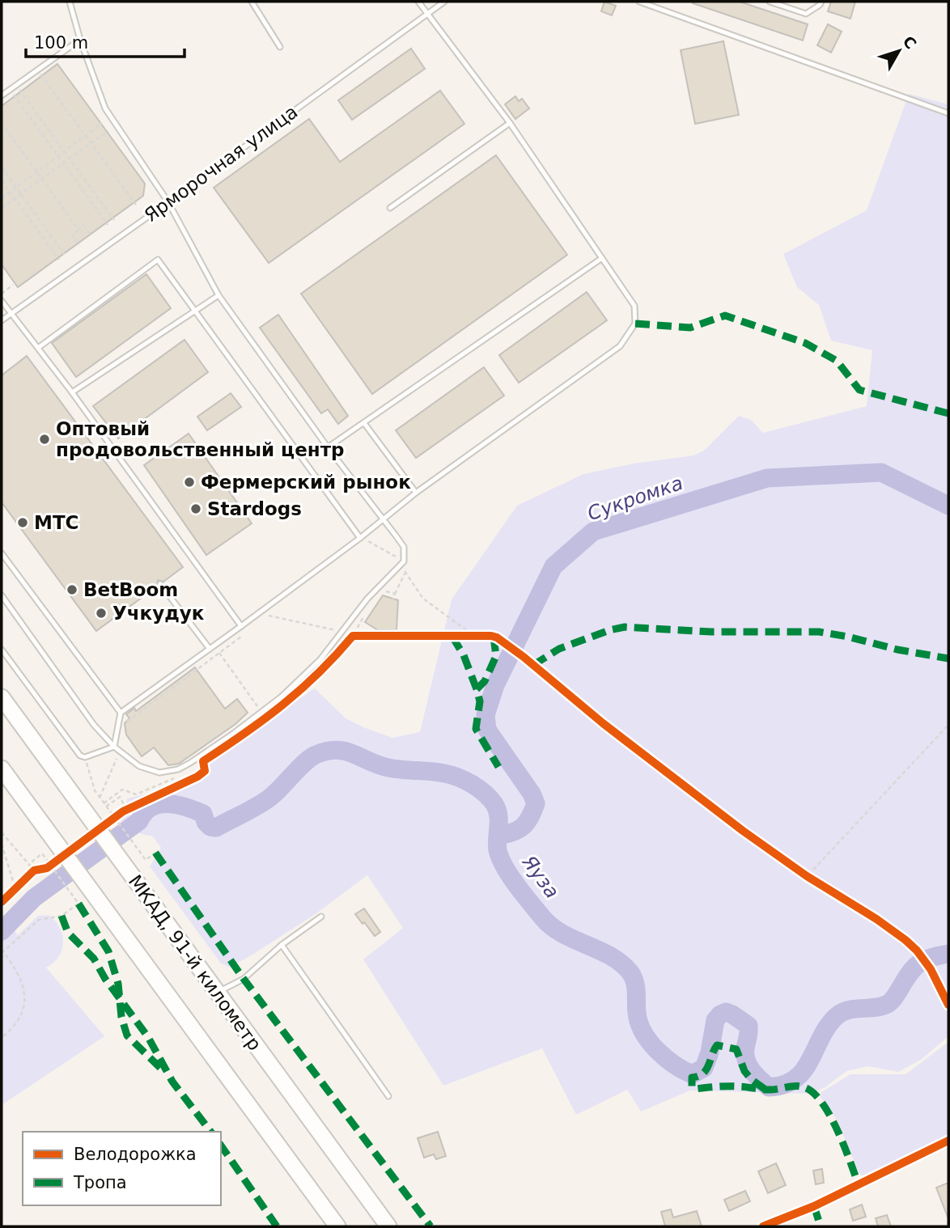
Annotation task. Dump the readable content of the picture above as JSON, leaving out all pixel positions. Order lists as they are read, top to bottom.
{
  "streets": {
    "highway": ["МКАД, 91-й километр"],
    "lane": ["Ярморочная улица"]
  },
  "water": ["Сукромка", "Яуза"],
  "places": [
    "Оптовый продовольственный центр",
    "Фермерский рынок",
    "Stardogs",
    "МТС",
    "BetBoom",
    "Учкудук"
  ],
  "legend": ["Велодорожка", "Тропа"],
  "scale_bar": "100 m",
  "north": "top right"
}
